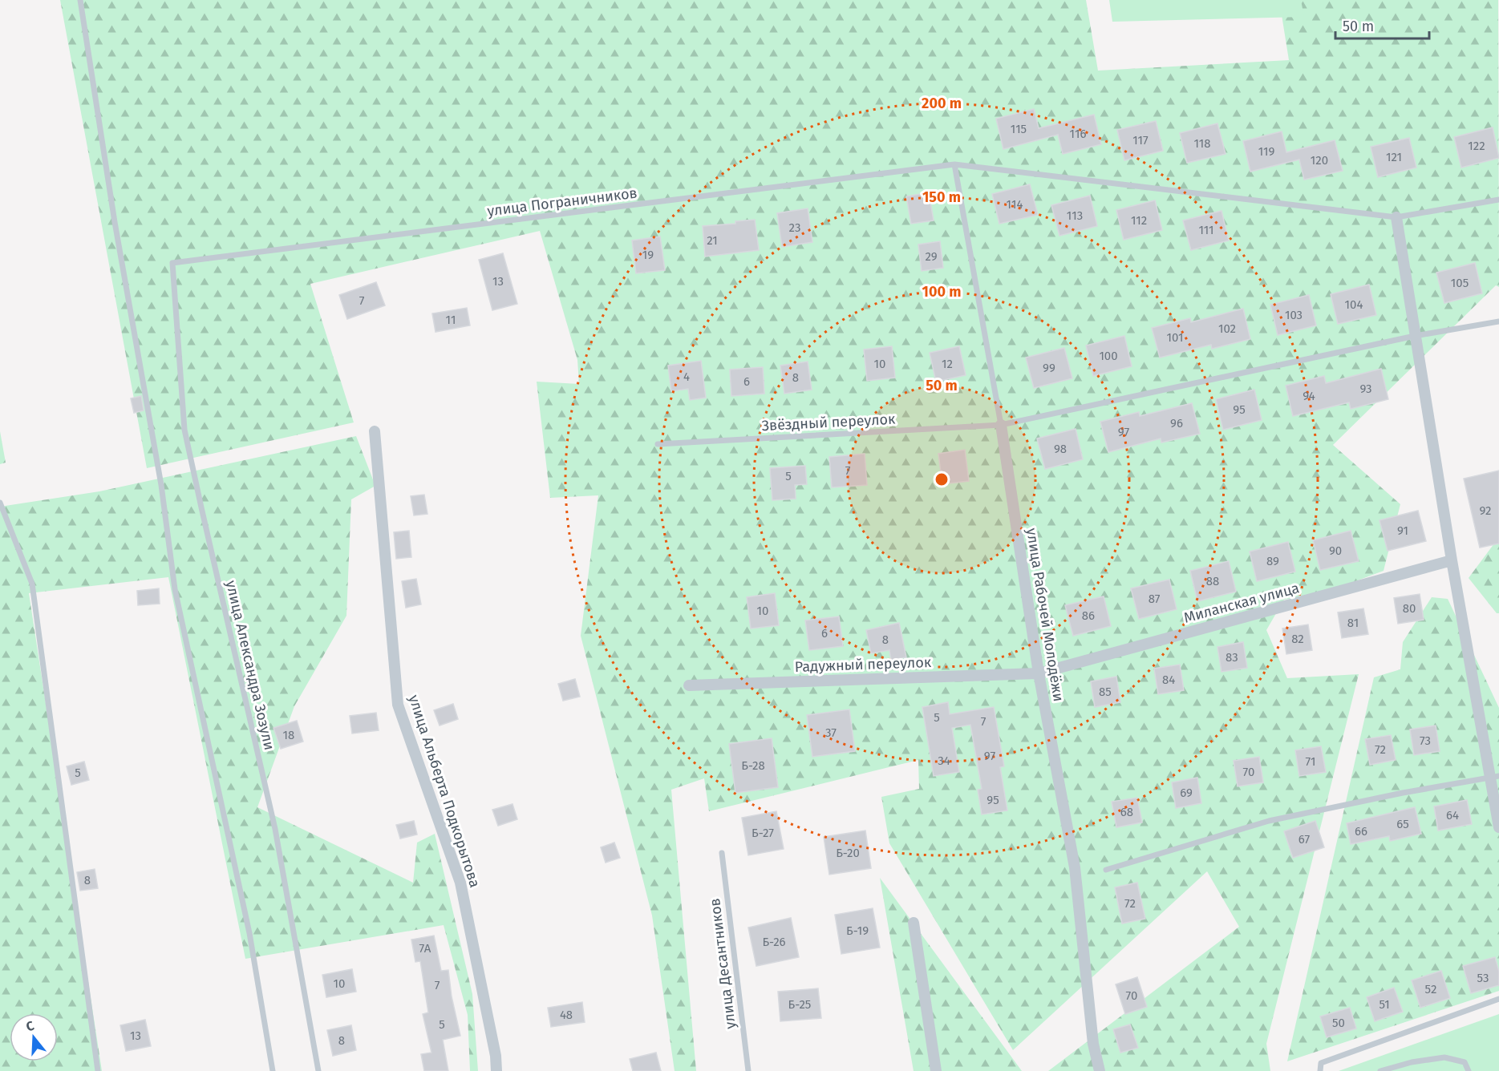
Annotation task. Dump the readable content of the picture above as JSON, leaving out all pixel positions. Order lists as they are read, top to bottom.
{
  "streets": {
    "street": [
      "Миланская улица",
      "улица Рабочей Молодёжи",
      "Радужный переулок",
      "улица Альберта Подкорытова"
    ],
    "lane": [
      "улица Пограничников",
      "Звёздный переулок",
      "улица Александра Зозули",
      "улица Десантников"
    ]
  },
  "crossings": [
    ["улица Пограничников", "улица Рабочей Молодёжи"],
    ["улица Пограничников", "улица Александра Зозули"],
    ["Звёздный переулок", "улица Рабочей Молодёжи"],
    ["Миланская улица", "улица Рабочей Молодёжи"],
    ["Миланская улица", "Радужный переулок"],
    ["улица Рабочей Молодёжи", "Радужный переулок"]
  ],
  "house_numbers": [
    "115",
    "116",
    "117",
    "118",
    "122",
    "119",
    "121",
    "120",
    "114",
    "113",
    "112",
    "23",
    "111",
    "21",
    "19",
    "29",
    "13",
    "105",
    "7",
    "104",
    "103",
    "11",
    "102",
    "101",
    "100",
    "10",
    "12",
    "99",
    "4",
    "8",
    "6",
    "93",
    "94",
    "95",
    "96",
    "97",
    "98",
    "7",
    "5",
    "92",
    "91",
    "90",
    "89",
    "88",
    "87",
    "80",
    "10",
    "86",
    "81",
    "6",
    "82",
    "8",
    "83",
    "84",
    "85",
    "5",
    "7",
    "37",
    "18",
    "73",
    "72",
    "97",
    "34",
    "71",
    "Б-28",
    "70",
    "5",
    "69",
    "95",
    "68",
    "64",
    "65",
    "66",
    "Б-27",
    "67",
    "Б-20",
    "8",
    "72",
    "Б-19",
    "Б-26",
    "7А",
    "53",
    "10",
    "7",
    "52",
    "70",
    "Б-25",
    "51",
    "48",
    "50",
    "5",
    "13",
    "8"
  ],
  "scale_bar": "50 m",
  "north": "top",
  "rings": [
    "200 m",
    "150 m",
    "100 m",
    "50 m"
  ]
}
